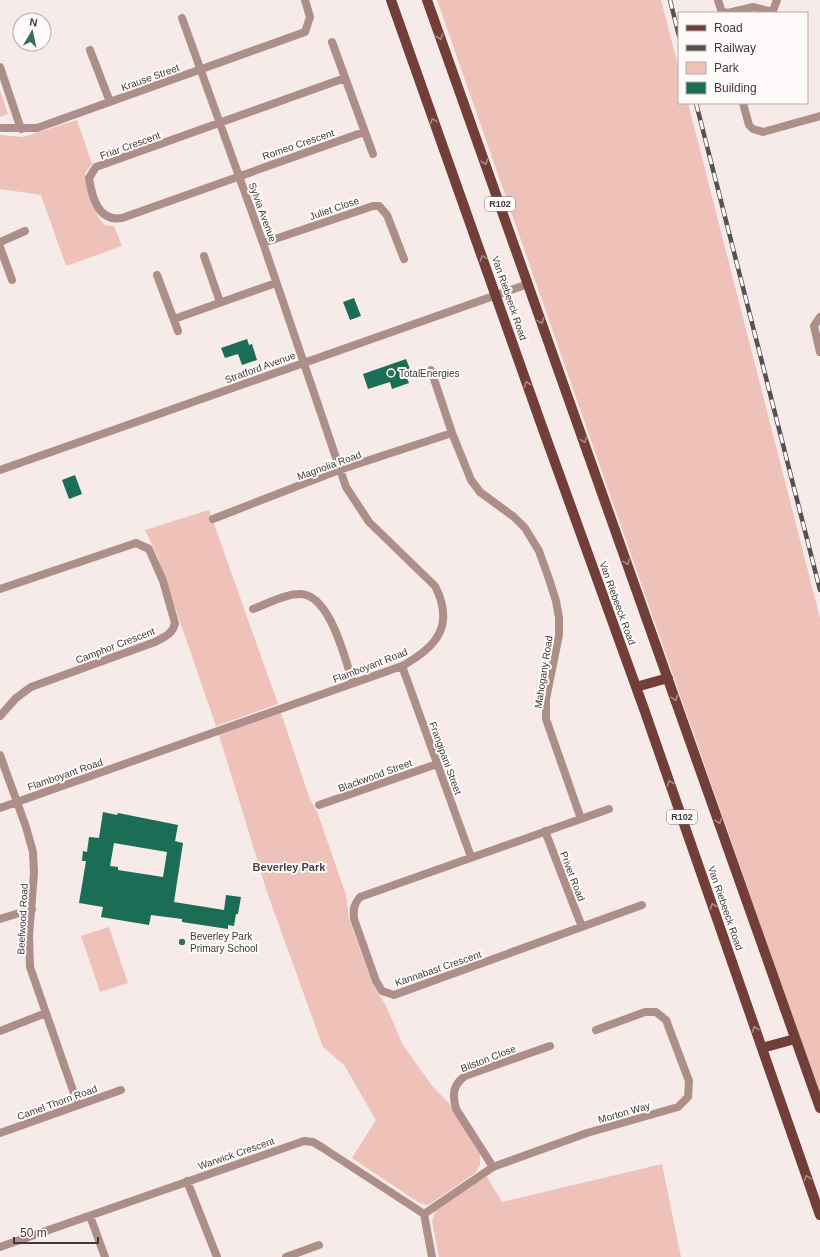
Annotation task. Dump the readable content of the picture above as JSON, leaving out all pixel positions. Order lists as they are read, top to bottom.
{
  "streets": {
    "main road": ["R102", "Van Riebeeck Road"],
    "street": [
      "Krause Street",
      "Romeo Crescent",
      "Friar Crescent",
      "Juliet Close",
      "Sylvia Avenue",
      "Stratford Avenue",
      "Magnolia Road",
      "Camphor Crescent",
      "Flamboyant Road",
      "Mahogany Road",
      "Frangipani Street",
      "Blackwood Street",
      "Privet Road",
      "Beefwood Road",
      "Kannabast Crescent",
      "Bilston Close",
      "Camel Thorn Road",
      "Morton Way",
      "Warwick Crescent"
    ]
  },
  "crossings": [
    ["Krause Street", "Sylvia Avenue"],
    ["Romeo Crescent", "Friar Crescent"],
    ["Romeo Crescent", "Sylvia Avenue"],
    ["Friar Crescent", "Sylvia Avenue"],
    ["R102", "Stratford Avenue"],
    ["Juliet Close", "Sylvia Avenue"],
    ["Sylvia Avenue", "Stratford Avenue"],
    ["Sylvia Avenue", "Flamboyant Road"],
    ["Van Riebeeck Road", "Stratford Avenue"],
    ["Stratford Avenue", "Flamboyant Road"],
    ["Magnolia Road", "Flamboyant Road"],
    ["Magnolia Road", "Mahogany Road"],
    ["Flamboyant Road", "Frangipani Street"],
    ["Flamboyant Road", "Beefwood Road"],
    ["Mahogany Road", "Kannabast Crescent"],
    ["Frangipani Street", "Blackwood Street"],
    ["Frangipani Street", "Kannabast Crescent"],
    ["Privet Road", "Kannabast Crescent"],
    ["Beefwood Road", "Camel Thorn Road"],
    ["Bilston Close", "Morton Way"],
    ["Morton Way", "Warwick Crescent"]
  ],
  "districts": ["Beverley Park"],
  "places": ["TotalEnergies", "Beverley Park Primary School"],
  "legend": [
    "Road",
    "Railway",
    "Park",
    "Building"
  ],
  "scale_bar": "50 m",
  "north": "top"
}
